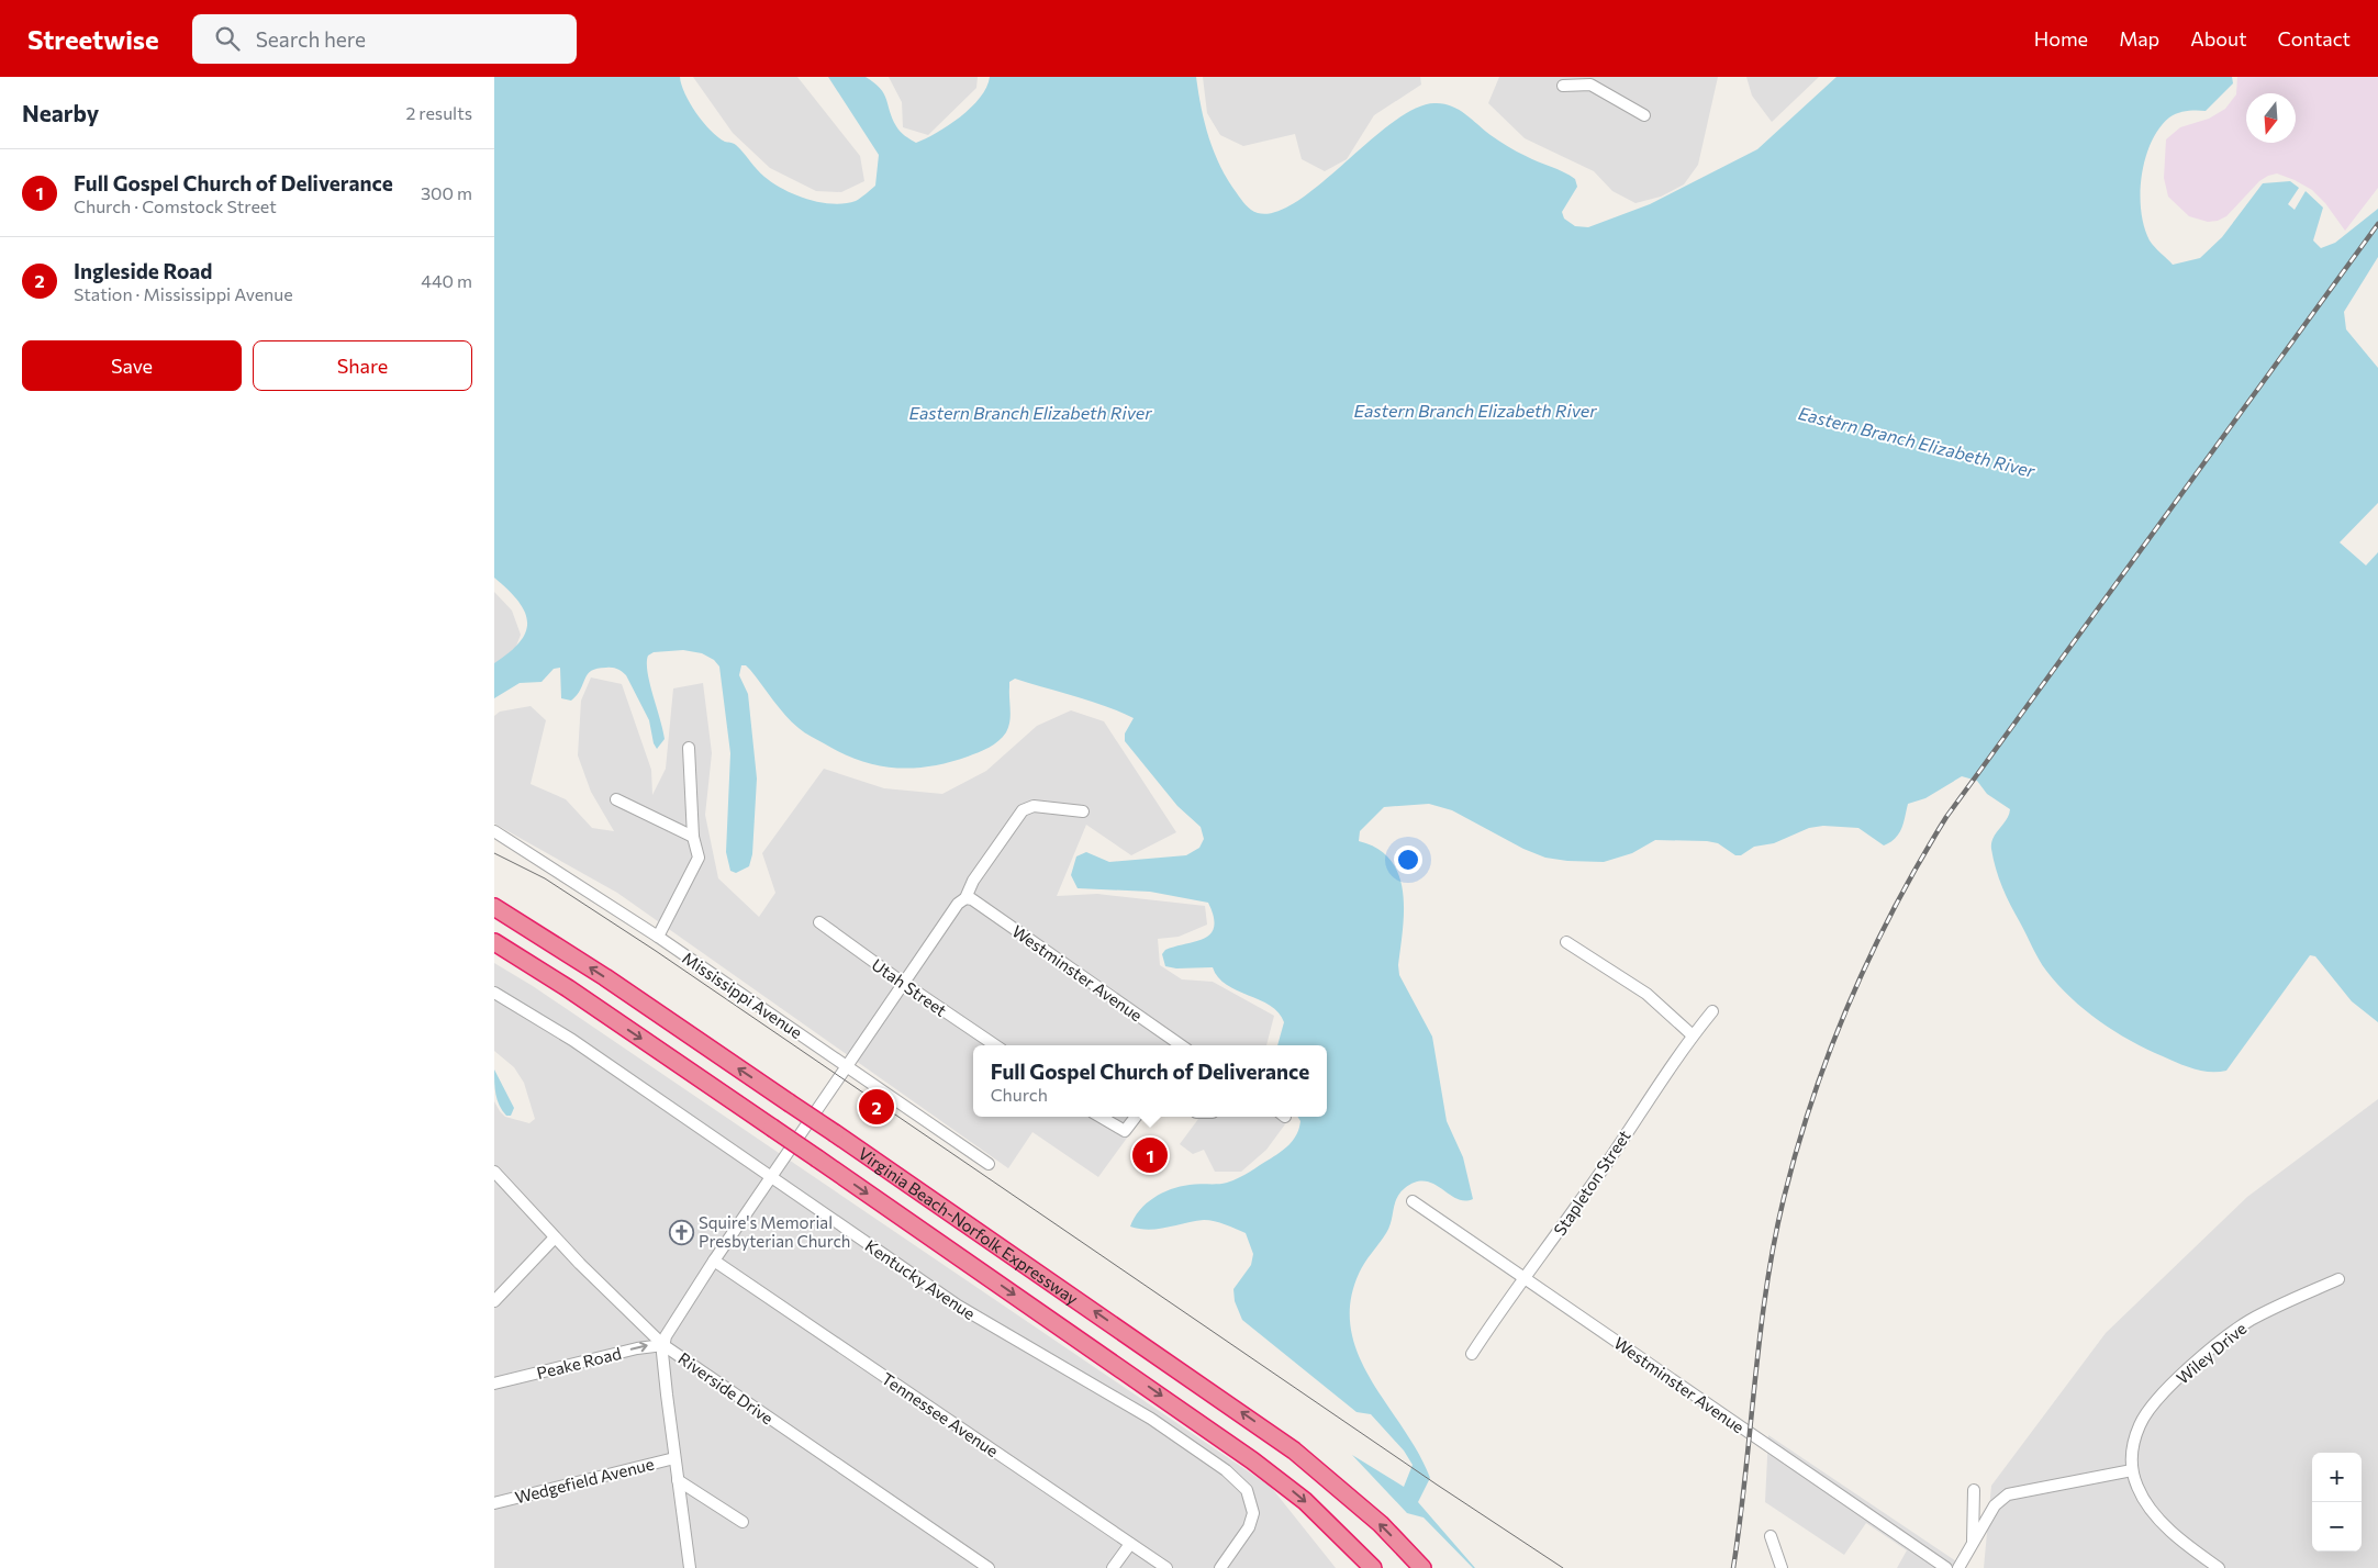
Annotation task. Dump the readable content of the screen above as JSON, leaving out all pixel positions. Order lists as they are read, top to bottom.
{
  "streets": {
    "highway": ["Virginia Beach-Norfolk Expressway"],
    "street": [
      "Westminster Avenue",
      "Utah Street",
      "Mississippi Avenue",
      "Stapleton Street",
      "Kentucky Avenue",
      "Wiley Drive",
      "Peake Road",
      "Riverside Drive",
      "Tennessee Avenue",
      "Wedgefield Avenue"
    ]
  },
  "crossings": [
    ["Westminster Avenue", "Stapleton Street"],
    ["Peake Road", "Riverside Drive"]
  ],
  "one_way": ["Peake Road"],
  "water": ["Eastern Branch Elizabeth River"],
  "places": {
    "church": ["Squire's Memorial Presbyterian Church"]
  },
  "north": "bottom",
  "page": {
    "header": "Streetwise",
    "search": "Search here",
    "nav": [
      "Home",
      "Map",
      "About",
      "Contact"
    ],
    "heading": ["Nearby", "2 results"],
    "list": [
      {
        "mark": "1",
        "name": "Full Gospel Church of Deliverance",
        "note": "Church · Comstock Street",
        "value": "300 m"
      },
      {
        "mark": "2",
        "name": "Ingleside Road",
        "note": "Station · Mississippi Avenue",
        "value": "440 m"
      }
    ],
    "buttons": ["Save", "Share"],
    "popup": ["Full Gospel Church of Deliverance", "Church"],
    "pins": ["2", "1"],
    "map_buttons": ["+", "−"]
  }
}
